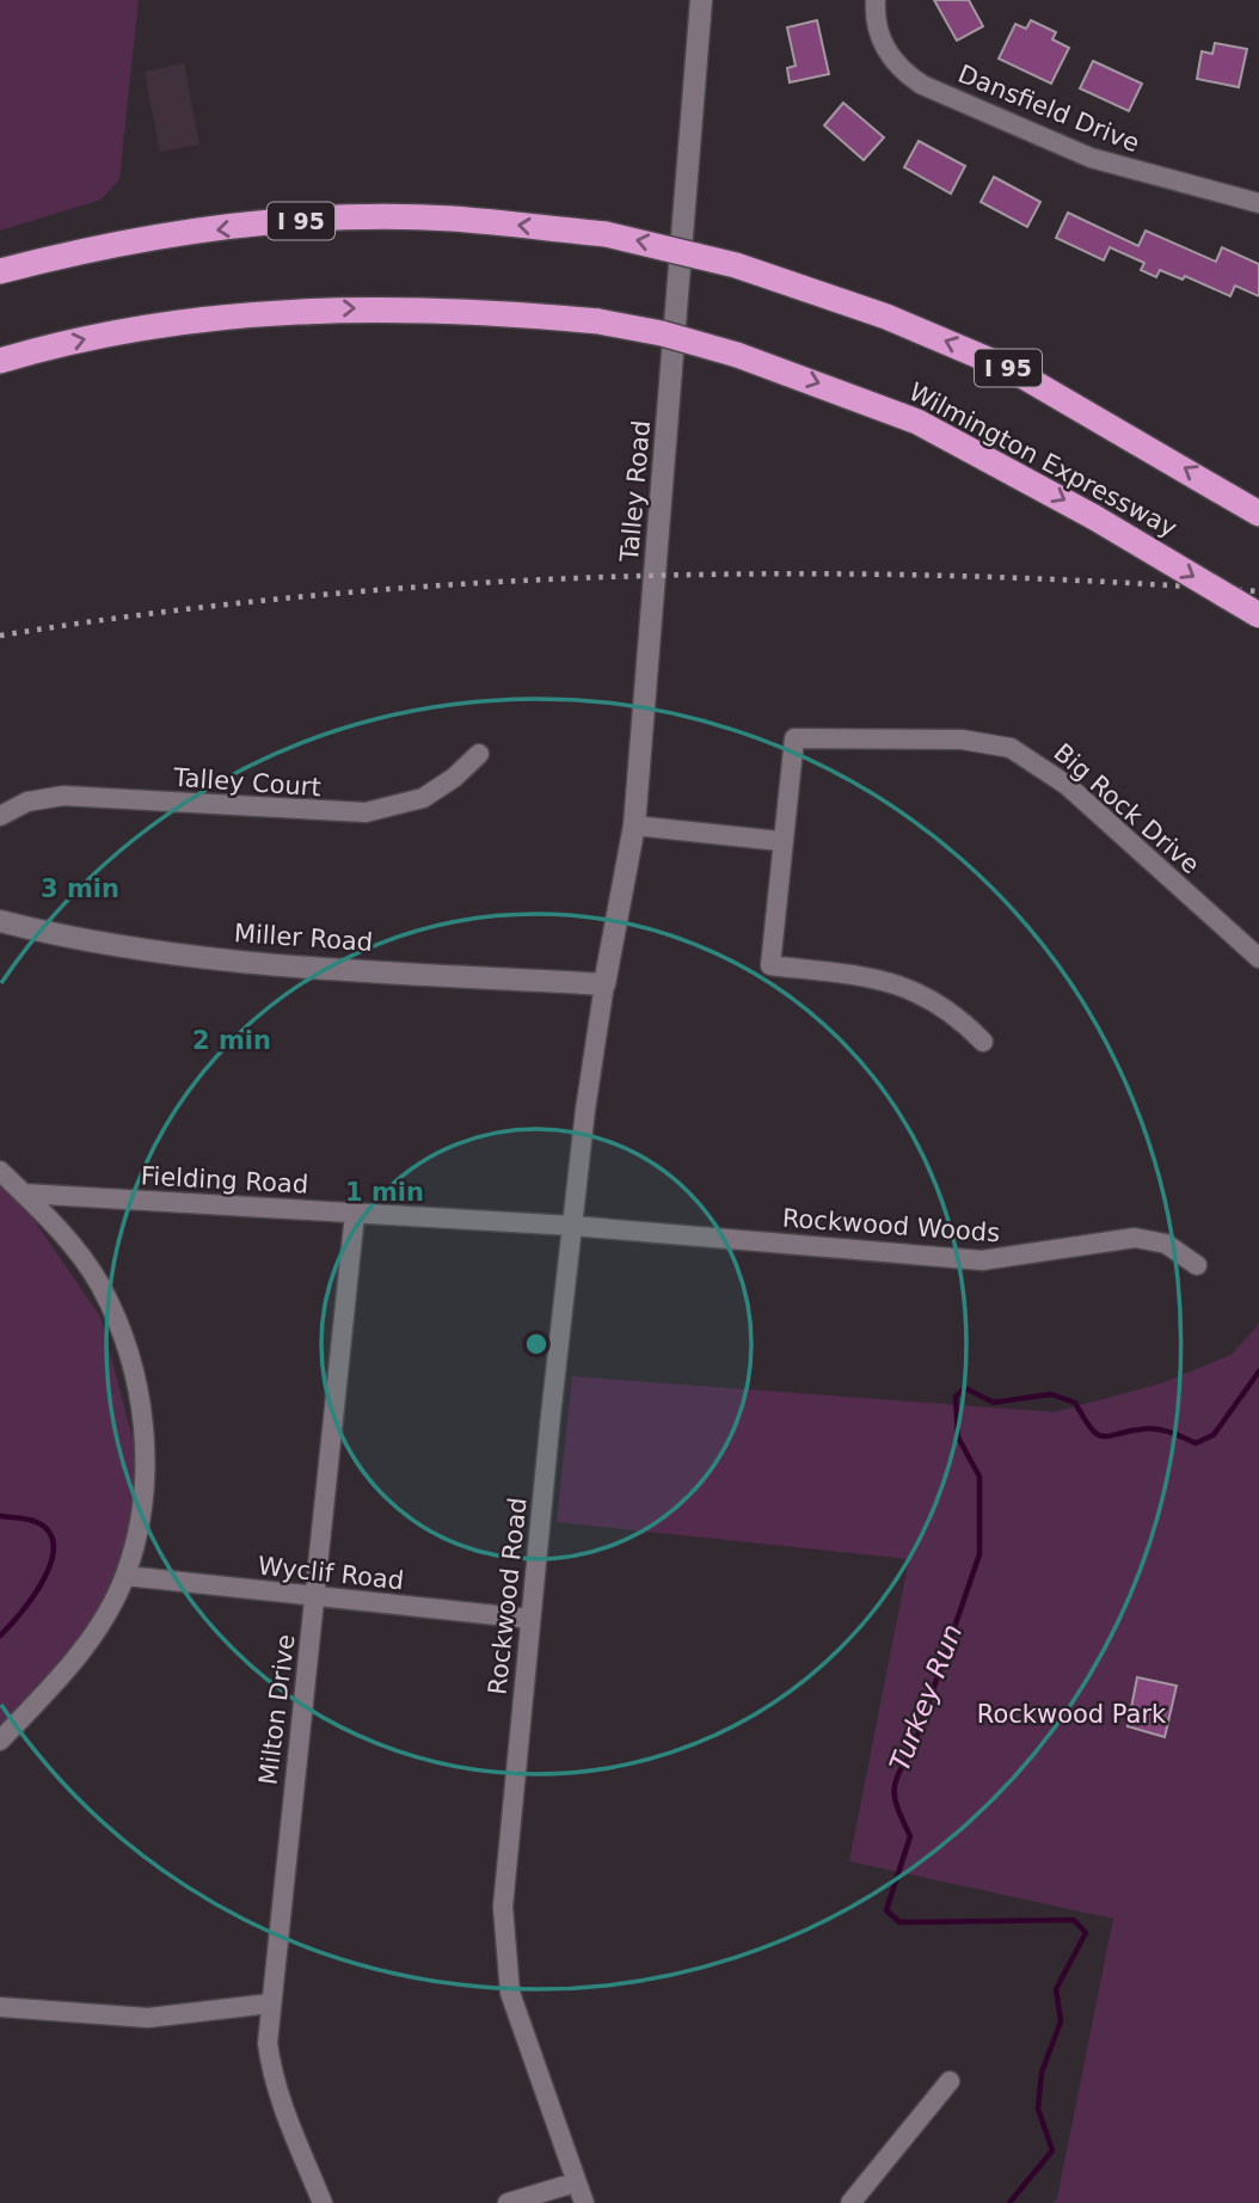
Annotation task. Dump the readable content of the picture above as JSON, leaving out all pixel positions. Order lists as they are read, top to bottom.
{
  "streets": {
    "highway": ["I 95", "Wilmington Expressway"],
    "street": [
      "Dansfield Drive",
      "Talley Road",
      "Talley Court",
      "Big Rock Drive",
      "Miller Road",
      "Fielding Road",
      "Rockwood Woods",
      "Wyclif Road",
      "Rockwood Road",
      "Milton Drive"
    ]
  },
  "crossings": [
    ["Talley Road", "Miller Road"],
    ["Talley Road", "Rockwood Road"],
    ["Miller Road", "Rockwood Road"],
    ["Fielding Road", "Rockwood Woods"],
    ["Fielding Road", "Rockwood Road"],
    ["Fielding Road", "Milton Drive"],
    ["Rockwood Woods", "Rockwood Road"],
    ["Wyclif Road", "Rockwood Road"],
    ["Wyclif Road", "Milton Drive"]
  ],
  "water": ["Turkey Run"],
  "parks": ["Rockwood Park"],
  "rings": ["3 min", "2 min", "1 min"]
}
